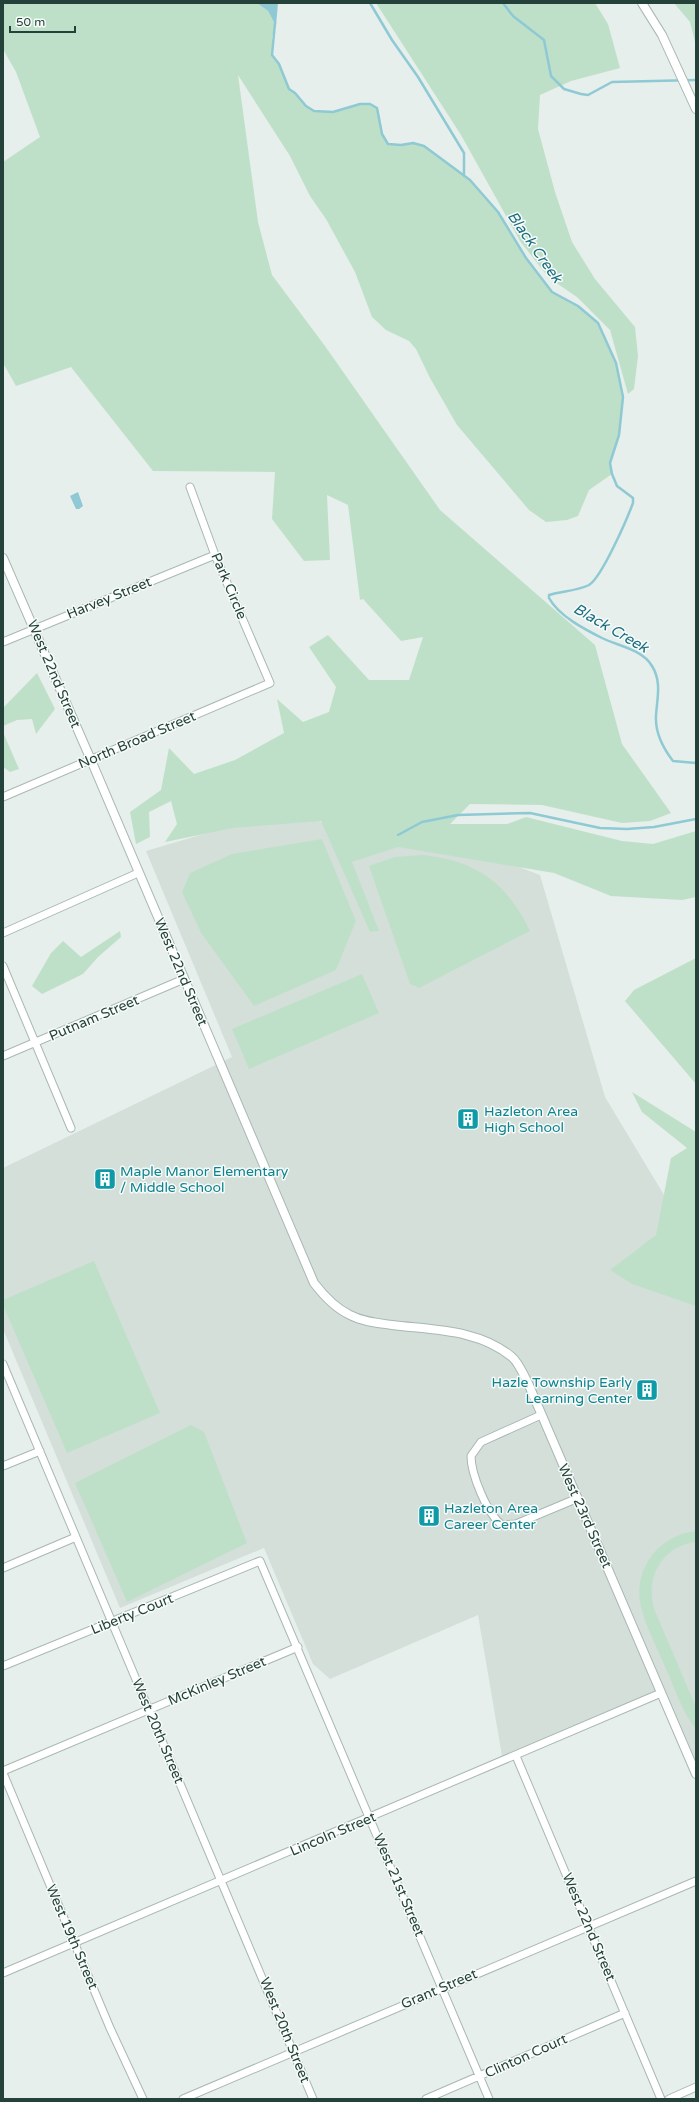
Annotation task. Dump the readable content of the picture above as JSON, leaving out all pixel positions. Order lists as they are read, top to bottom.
{
  "streets": {
    "street": [
      "Park Circle",
      "Harvey Street",
      "West 22nd Street",
      "North Broad Street",
      "Putnam Street",
      "West 23rd Street",
      "Liberty Court",
      "McKinley Street",
      "West 20th Street",
      "Lincoln Street",
      "West 21st Street",
      "West 19th Street",
      "Grant Street",
      "Clinton Court"
    ]
  },
  "crossings": [
    ["Park Circle", "Harvey Street"],
    ["Park Circle", "North Broad Street"],
    ["Harvey Street", "West 22nd Street"],
    ["West 22nd Street", "North Broad Street"],
    ["West 22nd Street", "Putnam Street"],
    ["West 22nd Street", "West 23rd Street"],
    ["West 22nd Street", "Lincoln Street"],
    ["West 22nd Street", "Grant Street"],
    ["West 22nd Street", "Clinton Court"],
    ["West 23rd Street", "Lincoln Street"],
    ["Liberty Court", "West 20th Street"],
    ["Liberty Court", "West 21st Street"],
    ["McKinley Street", "West 20th Street"],
    ["McKinley Street", "West 21st Street"],
    ["McKinley Street", "West 19th Street"],
    ["West 20th Street", "Lincoln Street"],
    ["West 20th Street", "Grant Street"],
    ["Lincoln Street", "West 21st Street"],
    ["Lincoln Street", "West 19th Street"],
    ["West 21st Street", "Grant Street"],
    ["West 21st Street", "Clinton Court"]
  ],
  "water": ["Black Creek"],
  "places": {
    "building": [
      "Hazleton Area High School",
      "Maple Manor Elementary / Middle School",
      "Hazle Township Early Learning Center",
      "Hazleton Area Career Center"
    ]
  },
  "scale_bar": "50 m"
}
